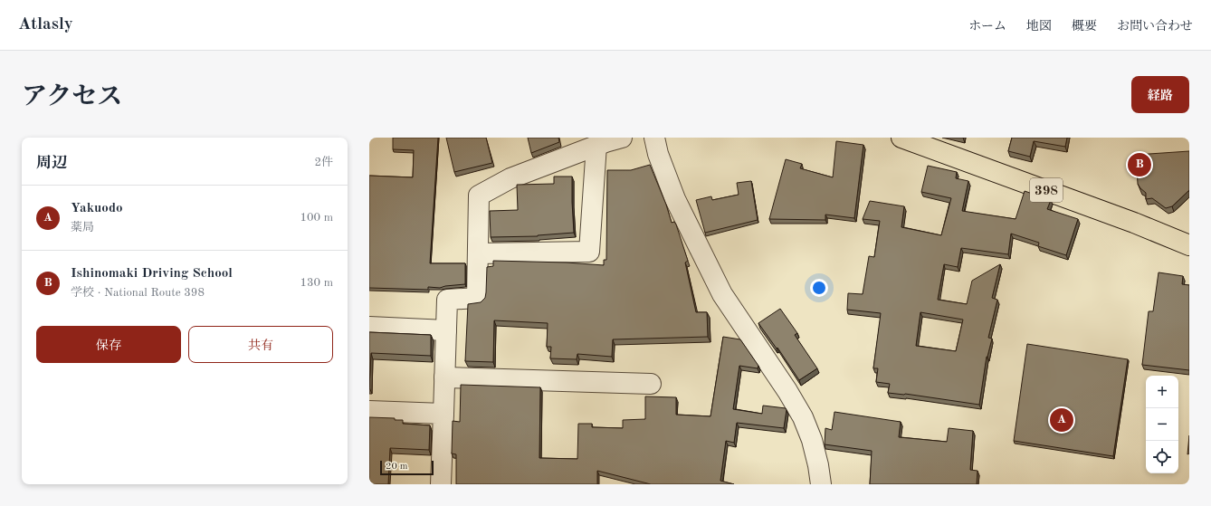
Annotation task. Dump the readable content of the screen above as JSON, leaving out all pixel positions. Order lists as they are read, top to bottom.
{
  "streets": {
    "highway": ["398"]
  },
  "scale_bar": "20 m",
  "page": {
    "header": "Atlasly",
    "nav": [
      "ホーム",
      "地図",
      "概要",
      "お問い合わせ"
    ],
    "title": "アクセス",
    "buttons": [
      "経路",
      ["保存", "共有"]
    ],
    "heading": ["周辺", "2件"],
    "pins": ["B", "A"],
    "list": [
      {
        "mark": "A",
        "name": "Yakuodo",
        "note": "薬局",
        "value": "100 m"
      },
      {
        "mark": "B",
        "name": "Ishinomaki Driving School",
        "note": "学校 · National Route 398",
        "value": "130 m"
      }
    ],
    "map_buttons": ["+", "−"],
    "scale": "20 m"
  }
}
